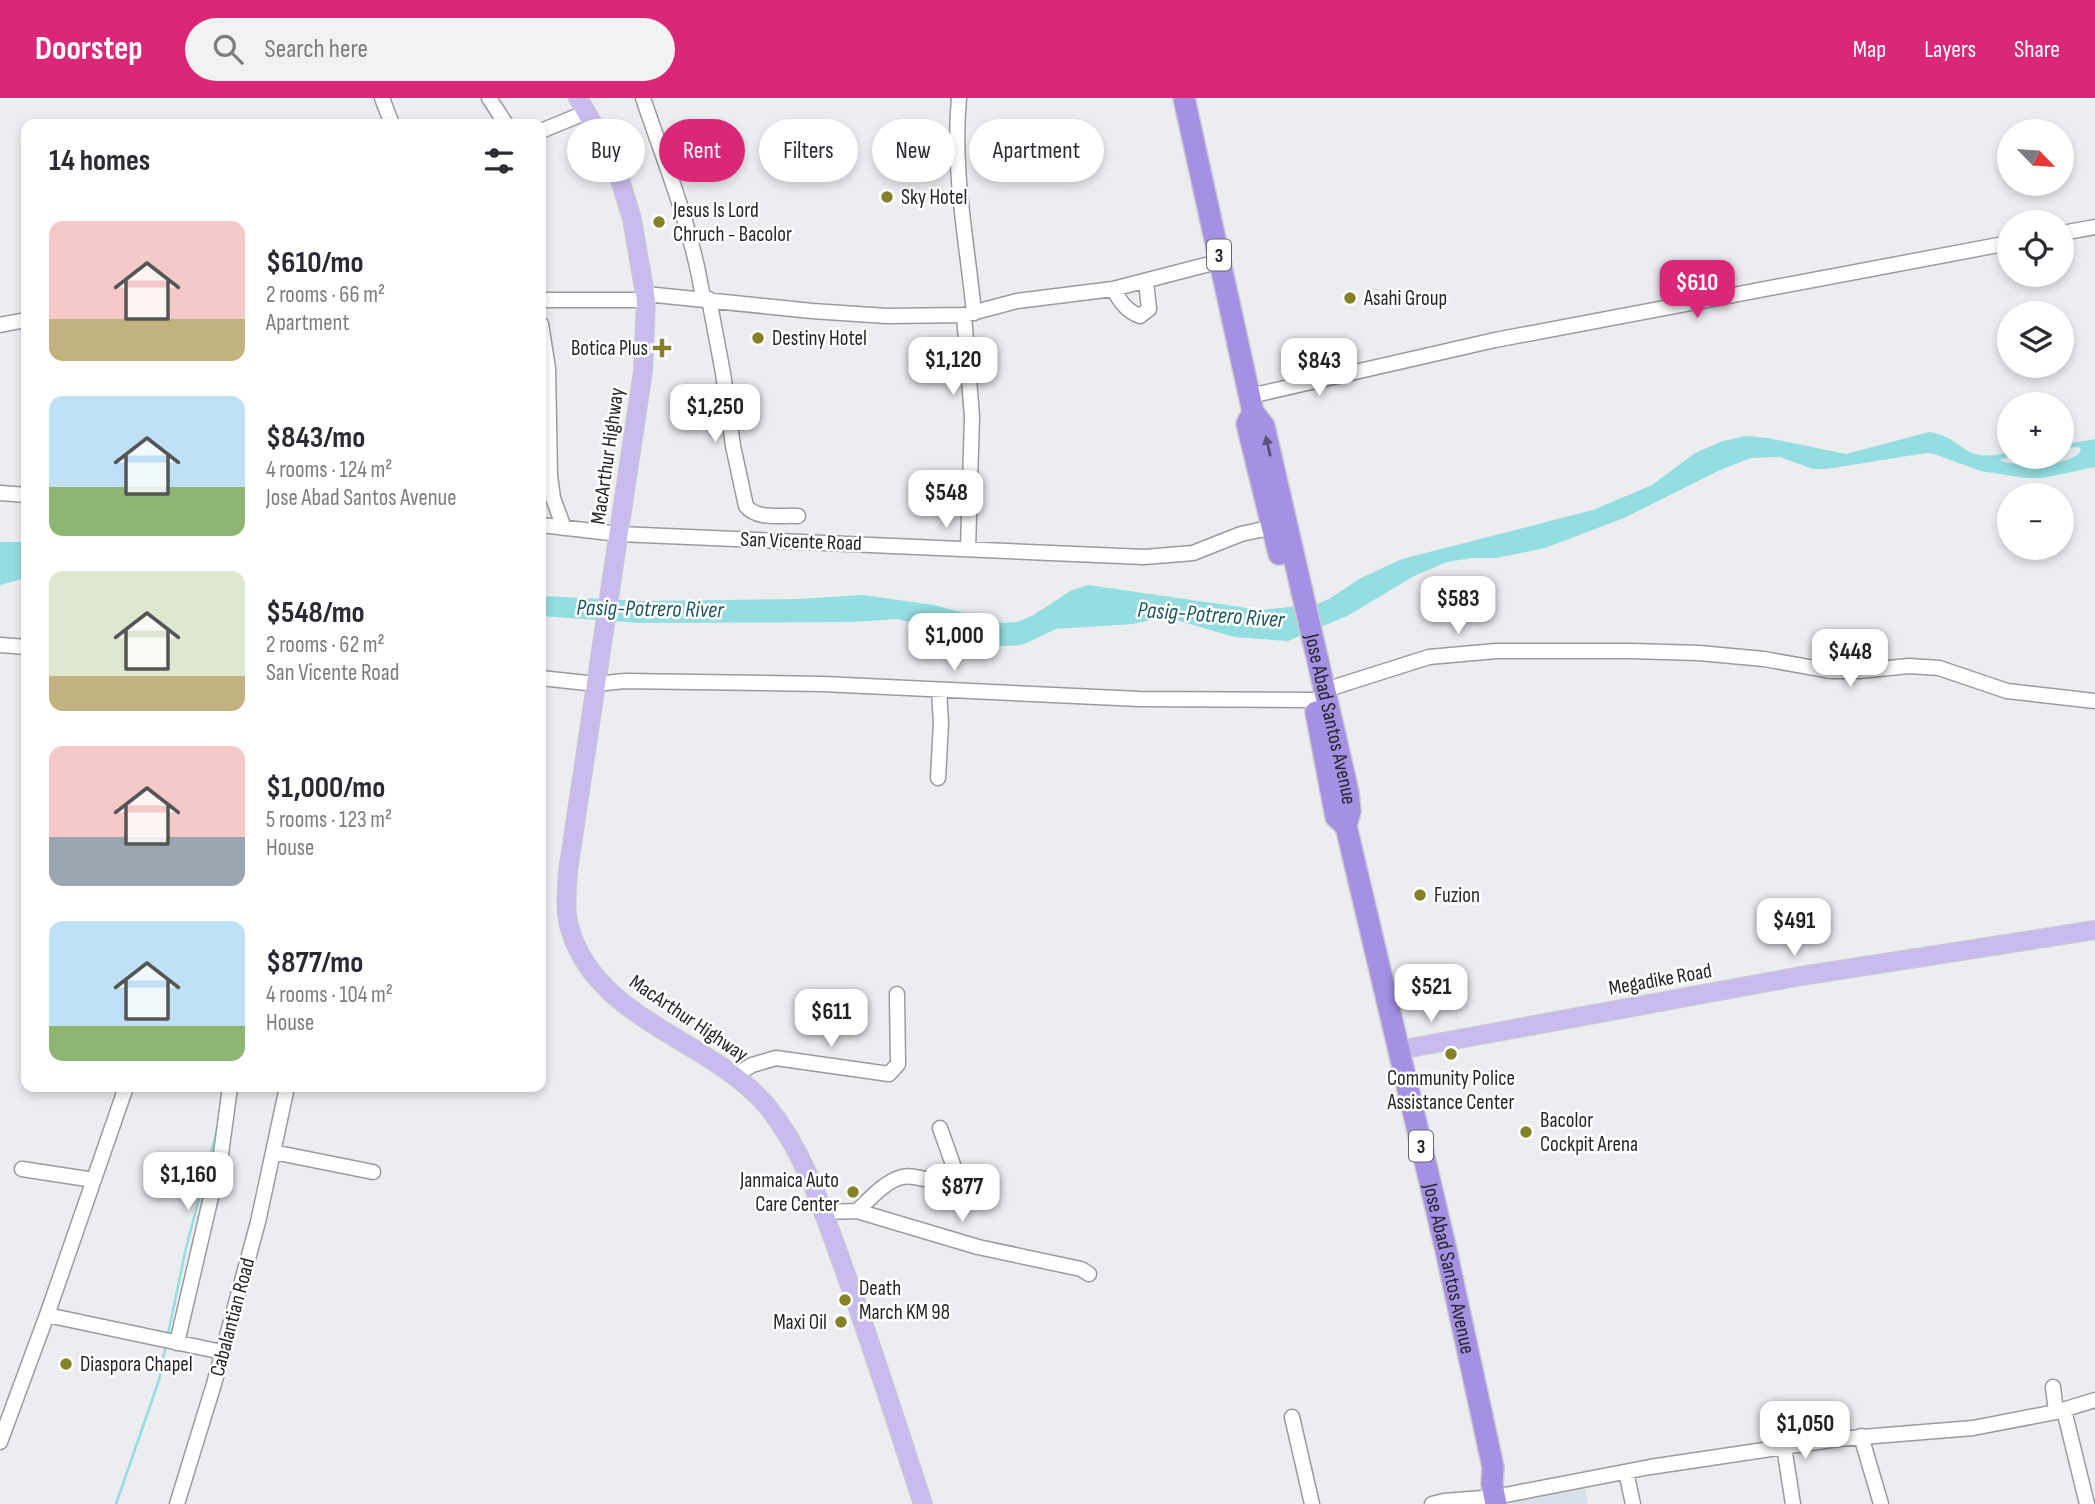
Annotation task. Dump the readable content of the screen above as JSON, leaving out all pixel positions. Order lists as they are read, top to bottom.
{
  "streets": {
    "highway": ["3", "Jose Abad Santos Avenue"],
    "main road": ["MacArthur Highway", "Megadike Road"],
    "street": ["San Vicente Road", "Cabalantian Road"]
  },
  "crossings": [
    ["MacArthur Highway", "San Vicente Road"],
    ["San Vicente Road", "Jose Abad Santos Avenue"],
    ["Jose Abad Santos Avenue", "Megadike Road"]
  ],
  "water": ["Pasig-Potrero River"],
  "places": {
    "other": [
      "Sky Hotel",
      "Jesus Is Lord Chruch - Bacolor",
      "Asahi Group",
      "Destiny Hotel",
      "Fuzion",
      "Community Police Assistance Center",
      "Bacolor Cockpit Arena",
      "Janmaica Auto Care Center",
      "Death March KM 98",
      "Maxi Oil",
      "Diaspora Chapel"
    ],
    "health": ["Botica Plus"]
  },
  "north": "bottom right",
  "page": {
    "header": "Doorstep",
    "search": "Search here",
    "nav": ["Map", "Layers", "Share"],
    "map_buttons": ["+", "−"],
    "chip": [
      "Buy",
      "Rent",
      "Filters",
      "New",
      "Apartment"
    ],
    "heading": "14 homes",
    "list": [
      {
        "name": "$610/mo",
        "note": "2 rooms · 66 m² · Apartment"
      },
      {
        "name": "$843/mo",
        "note": "4 rooms · 124 m² · Jose Abad Santos Avenue"
      },
      {
        "name": "$548/mo",
        "note": "2 rooms · 62 m² · San Vicente Road"
      },
      {
        "name": "$1,000/mo",
        "note": "5 rooms · 123 m² · House"
      },
      {
        "name": "$877/mo",
        "note": "4 rooms · 104 m² · House"
      }
    ],
    "price": [
      "$610",
      "$1,120",
      "$843",
      "$1,250",
      "$548",
      "$583",
      "$1,000",
      "$448",
      "$491",
      "$521",
      "$611",
      "$1,160",
      "$877",
      "$1,050"
    ]
  }
}
